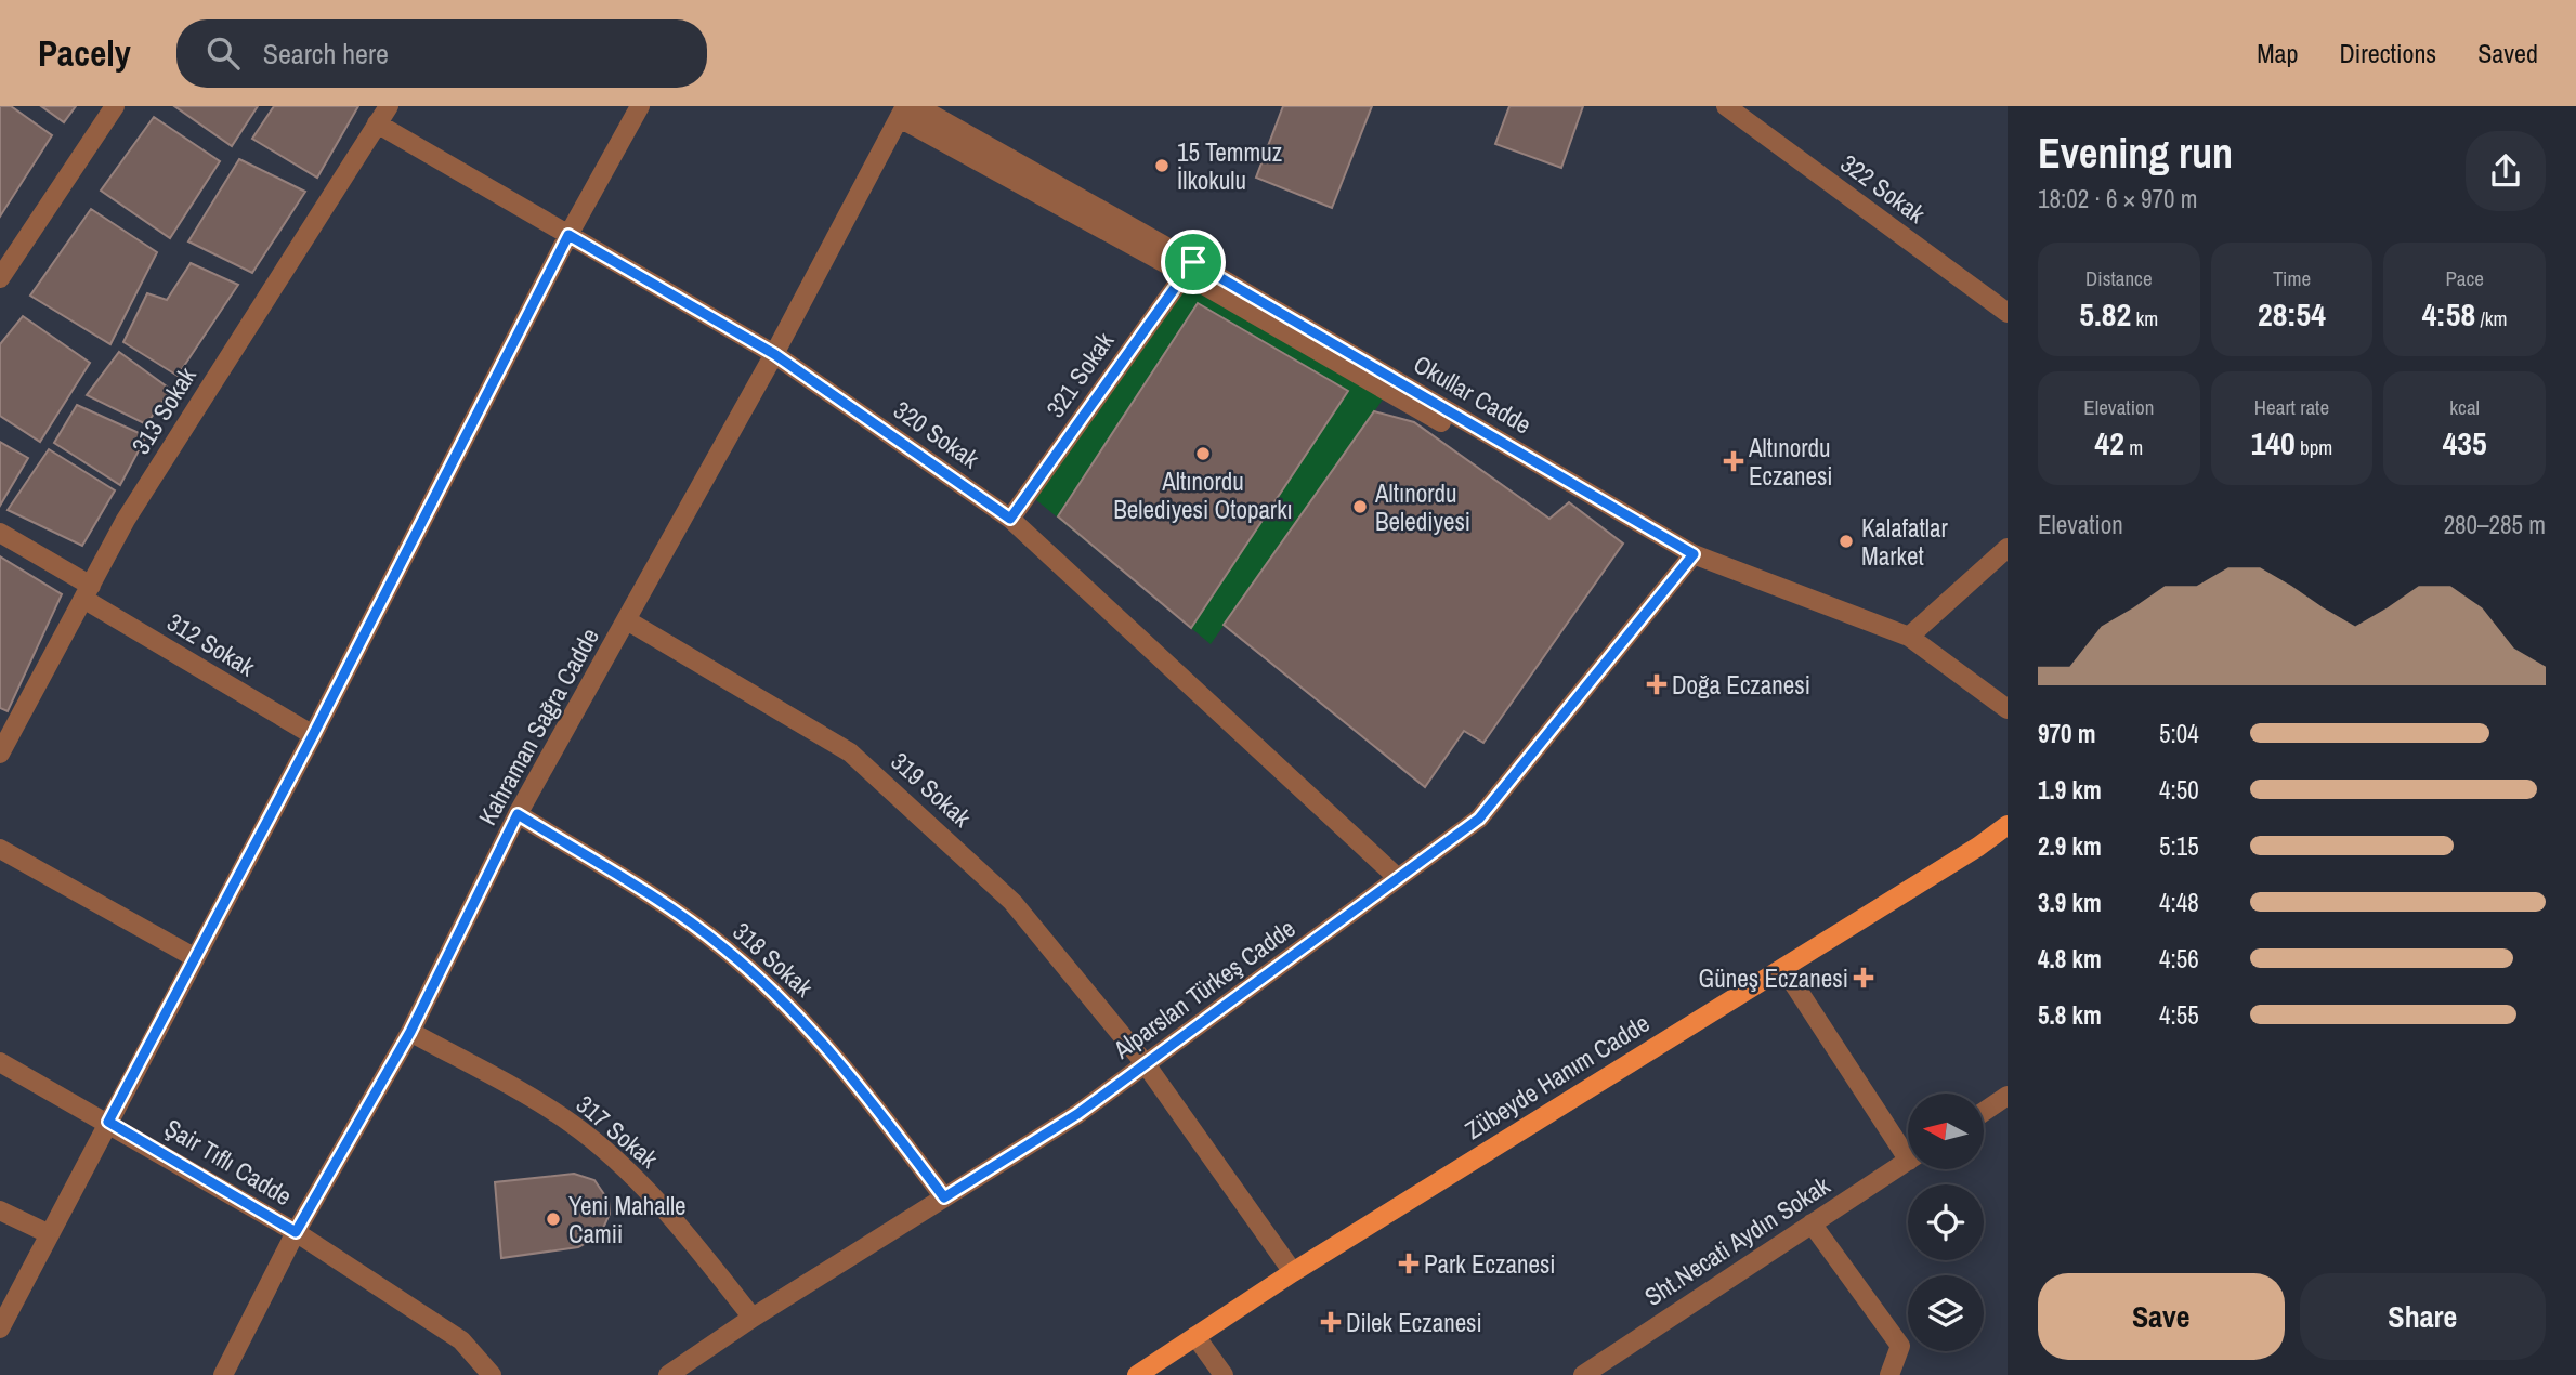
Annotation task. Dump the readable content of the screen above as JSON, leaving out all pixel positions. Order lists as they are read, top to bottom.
{
  "streets": {
    "main road": ["Zübeyde Hanım Cadde"],
    "street": [
      "322 Sokak",
      "321 Sokak",
      "313 Sokak",
      "320 Sokak",
      "312 Sokak",
      "Kahraman Sağra Cadde",
      "319 Sokak",
      "318 Sokak",
      "Alparslan Türkeş Cadde",
      "317 Sokak",
      "Şair Tıflı Cadde",
      "Sht.Necati Aydın Sokak"
    ]
  },
  "crossings": [
    ["321 Sokak", "320 Sokak"],
    ["313 Sokak", "320 Sokak"],
    ["313 Sokak", "312 Sokak"],
    ["320 Sokak", "Kahraman Sağra Cadde"],
    ["320 Sokak", "Alparslan Türkeş Cadde"],
    ["Kahraman Sağra Cadde", "319 Sokak"],
    ["Kahraman Sağra Cadde", "318 Sokak"],
    ["Kahraman Sağra Cadde", "317 Sokak"],
    ["Kahraman Sağra Cadde", "Şair Tıflı Cadde"],
    ["319 Sokak", "Alparslan Türkeş Cadde"],
    ["319 Sokak", "Zübeyde Hanım Cadde"],
    ["318 Sokak", "Alparslan Türkeş Cadde"],
    ["Alparslan Türkeş Cadde", "317 Sokak"]
  ],
  "places": {
    "other": [
      "15 Temmuz İlkokulu",
      "Altınordu Belediyesi Otoparkı",
      "Altınordu Belediyesi",
      "Kalafatlar Market",
      "Yeni Mahalle Camii"
    ],
    "health": [
      "Altınordu Eczanesi",
      "Doğa Eczanesi",
      "Güneş Eczanesi",
      "Park Eczanesi",
      "Dilek Eczanesi"
    ]
  },
  "north": "left",
  "page": {
    "header": "Pacely",
    "search": "Search here",
    "nav": ["Map", "Directions", "Saved"],
    "heading": ["Evening run", "18:02 · 6 × 970 m"],
    "stats": [
      ["Distance", "5.82 km"],
      ["Time", "28:54"],
      ["Pace", "4:58 /km"],
      ["Elevation", "42 m"],
      ["Heart rate", "140 bpm"],
      ["kcal", "435"]
    ],
    "chart": ["Elevation", "280–285 m"],
    "list": [
      {
        "name": "970 m",
        "note": "5:04"
      },
      {
        "name": "1.9 km",
        "note": "4:50"
      },
      {
        "name": "2.9 km",
        "note": "5:15"
      },
      {
        "name": "3.9 km",
        "note": "4:48"
      },
      {
        "name": "4.8 km",
        "note": "4:56"
      },
      {
        "name": "5.8 km",
        "note": "4:55"
      }
    ],
    "buttons": ["Save", "Share"]
  }
}
